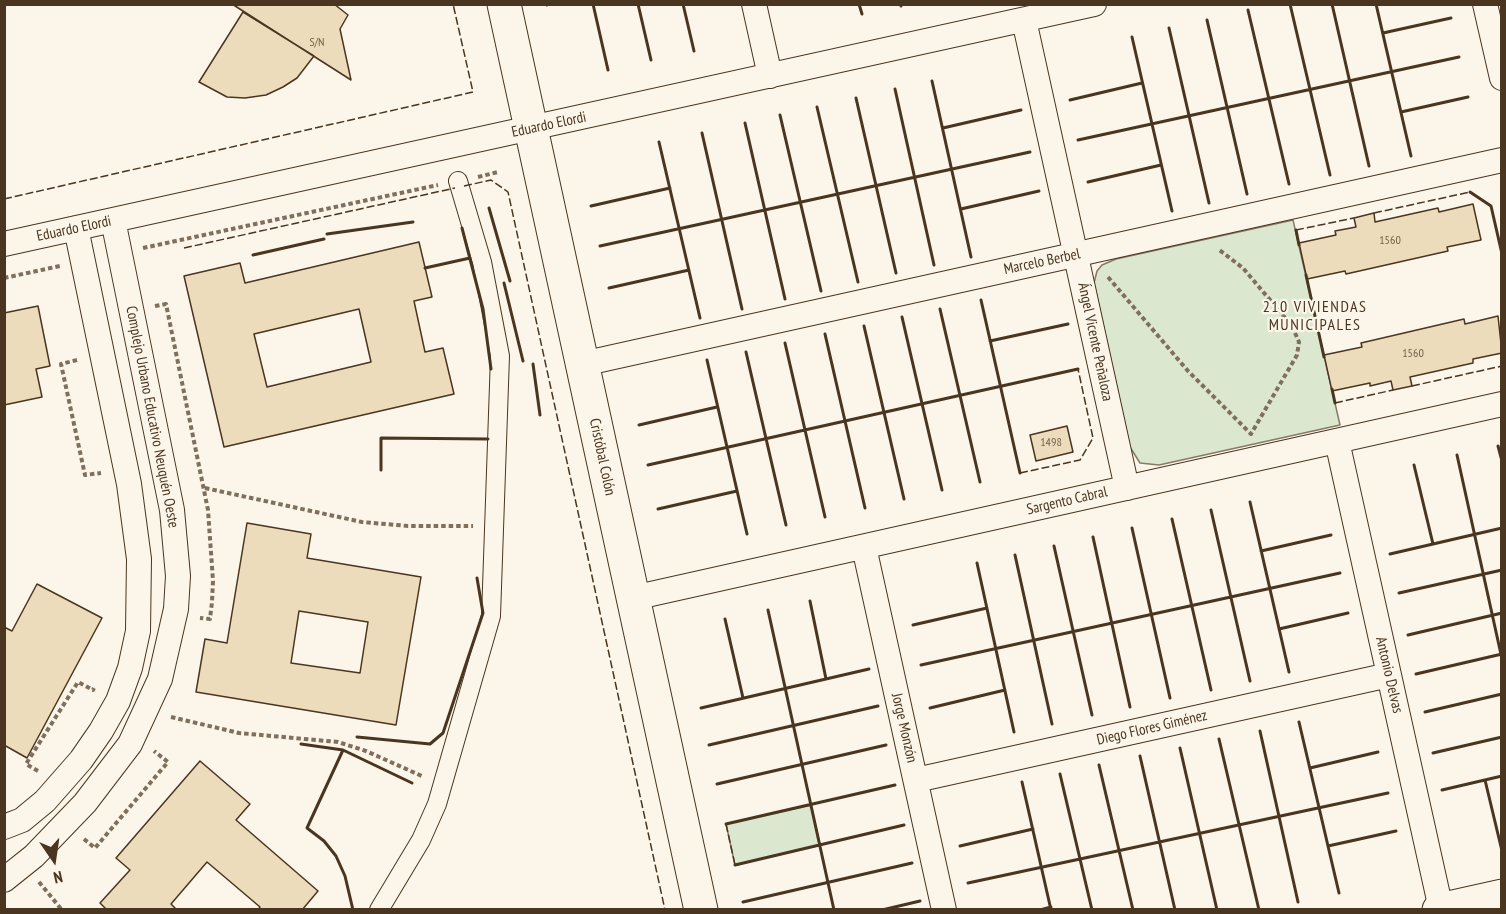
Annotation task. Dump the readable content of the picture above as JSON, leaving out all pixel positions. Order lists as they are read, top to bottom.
{
  "streets": {
    "main road": ["Cristóbal Colón"],
    "street": [
      "Eduardo Elordi",
      "Marcelo Berbel",
      "Ángel Vicente Peñaloza",
      "Complejo Urbano Educativo Neuquén Oeste",
      "Sargento Cabral",
      "Antonio Delvas",
      "Jorge Monzón",
      "Diego Flores Giménez"
    ]
  },
  "crossings": [
    ["Eduardo Elordi", "Ángel Vicente Peñaloza"],
    ["Eduardo Elordi", "Complejo Urbano Educativo Neuquén Oeste"],
    ["Eduardo Elordi", "Cristóbal Colón"],
    ["Marcelo Berbel", "Ángel Vicente Peñaloza"],
    ["Marcelo Berbel", "Cristóbal Colón"],
    ["Ángel Vicente Peñaloza", "Sargento Cabral"],
    ["Cristóbal Colón", "Sargento Cabral"],
    ["Sargento Cabral", "Antonio Delvas"],
    ["Sargento Cabral", "Jorge Monzón"],
    ["Antonio Delvas", "Diego Flores Giménez"],
    ["Jorge Monzón", "Diego Flores Giménez"]
  ],
  "districts": ["210 VIVIENDAS MUNICIPALES"],
  "house_numbers": [
    "S/N",
    "1560",
    "1560",
    "1498"
  ],
  "north": "bottom"
}
